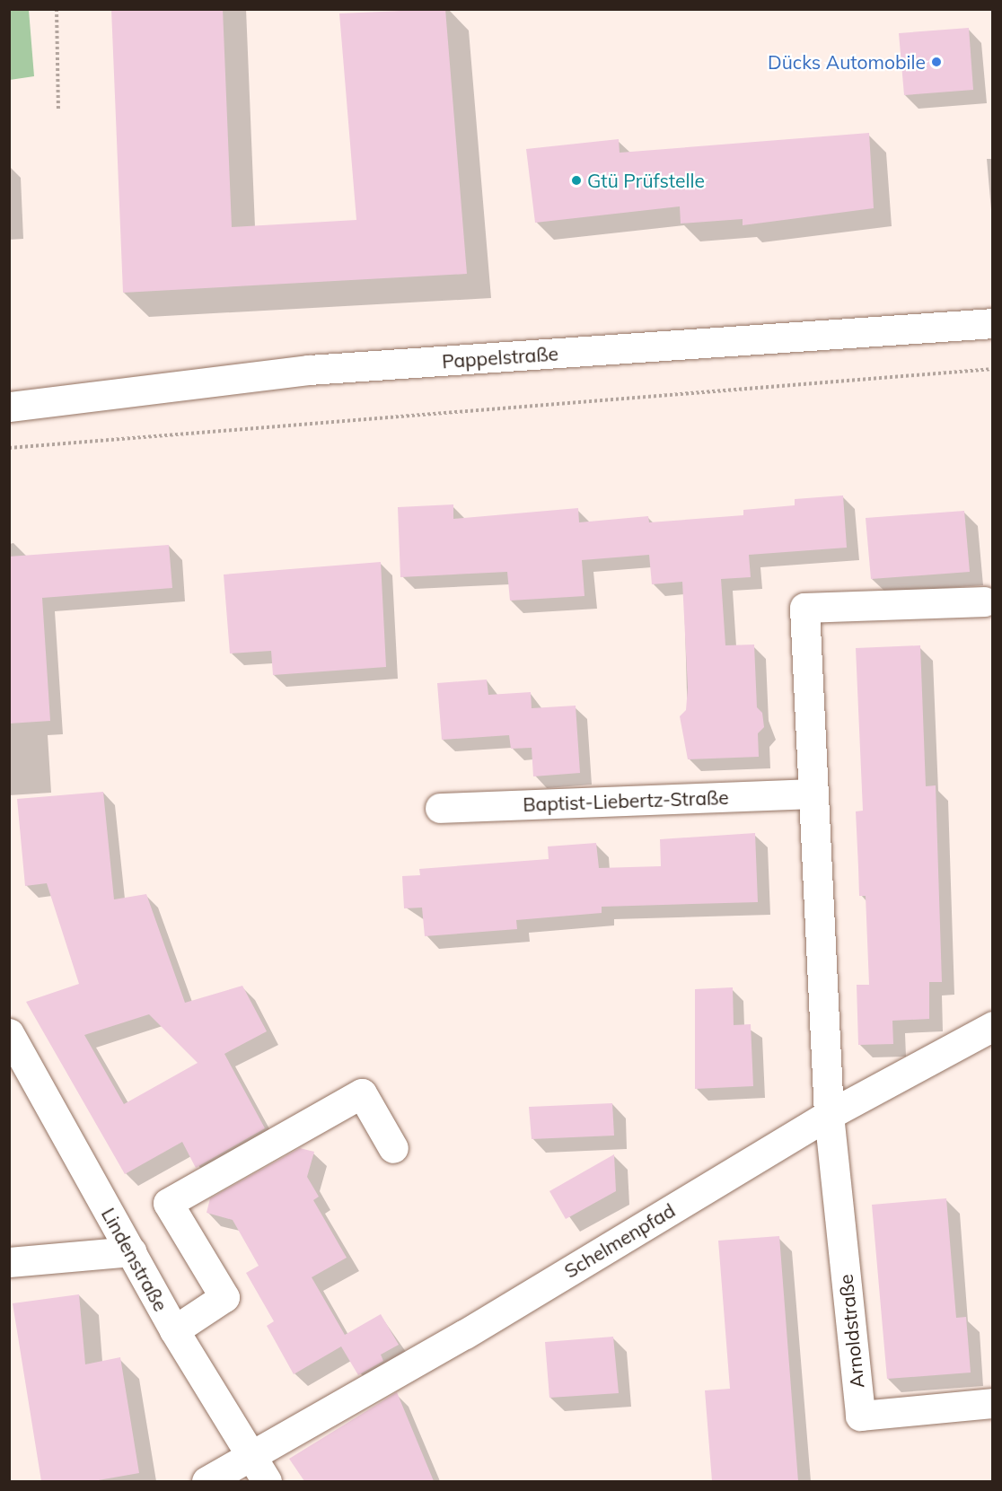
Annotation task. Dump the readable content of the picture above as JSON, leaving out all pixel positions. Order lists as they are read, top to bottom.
{
  "streets": {
    "street": [
      "Pappelstraße",
      "Baptist-Liebertz-Straße",
      "Schelmenpfad",
      "Lindenstraße",
      "Arnoldstraße"
    ]
  },
  "crossings": [
    ["Schelmenpfad", "Lindenstraße"],
    ["Schelmenpfad", "Arnoldstraße"]
  ],
  "places": ["Dücks Automobile", "Gtü Prüfstelle"]
}
